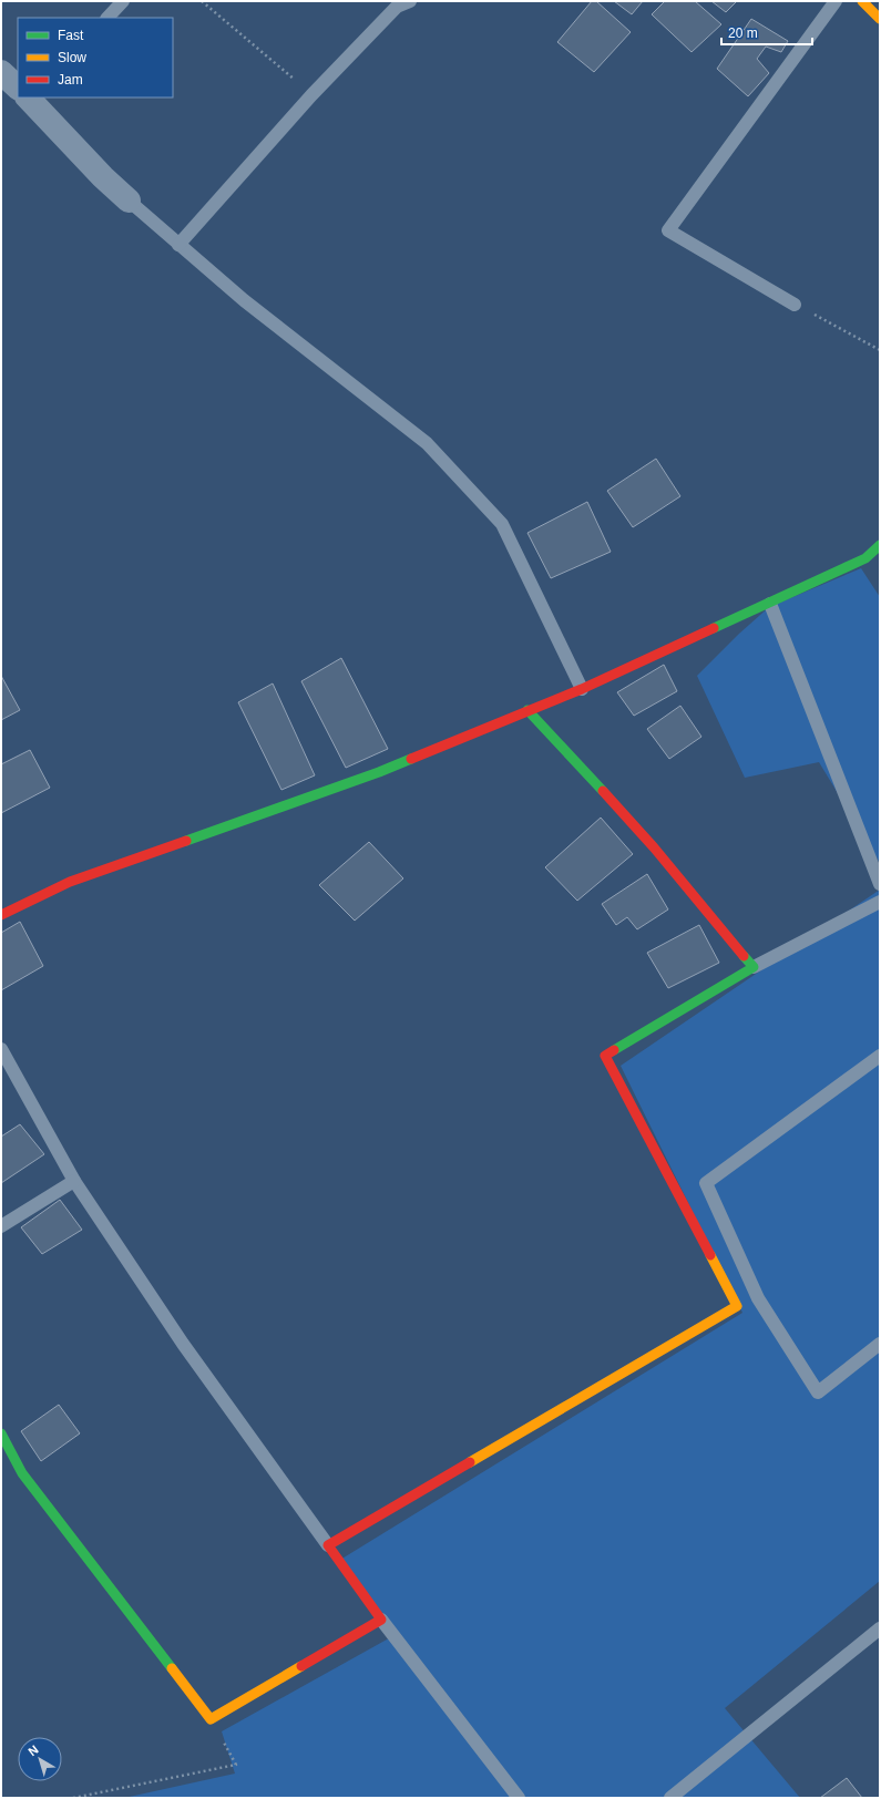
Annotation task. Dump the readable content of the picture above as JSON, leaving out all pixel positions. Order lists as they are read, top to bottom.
{
  "legend": ["Fast", "Slow", "Jam"],
  "scale_bar": "20 m",
  "north": "top left"
}
